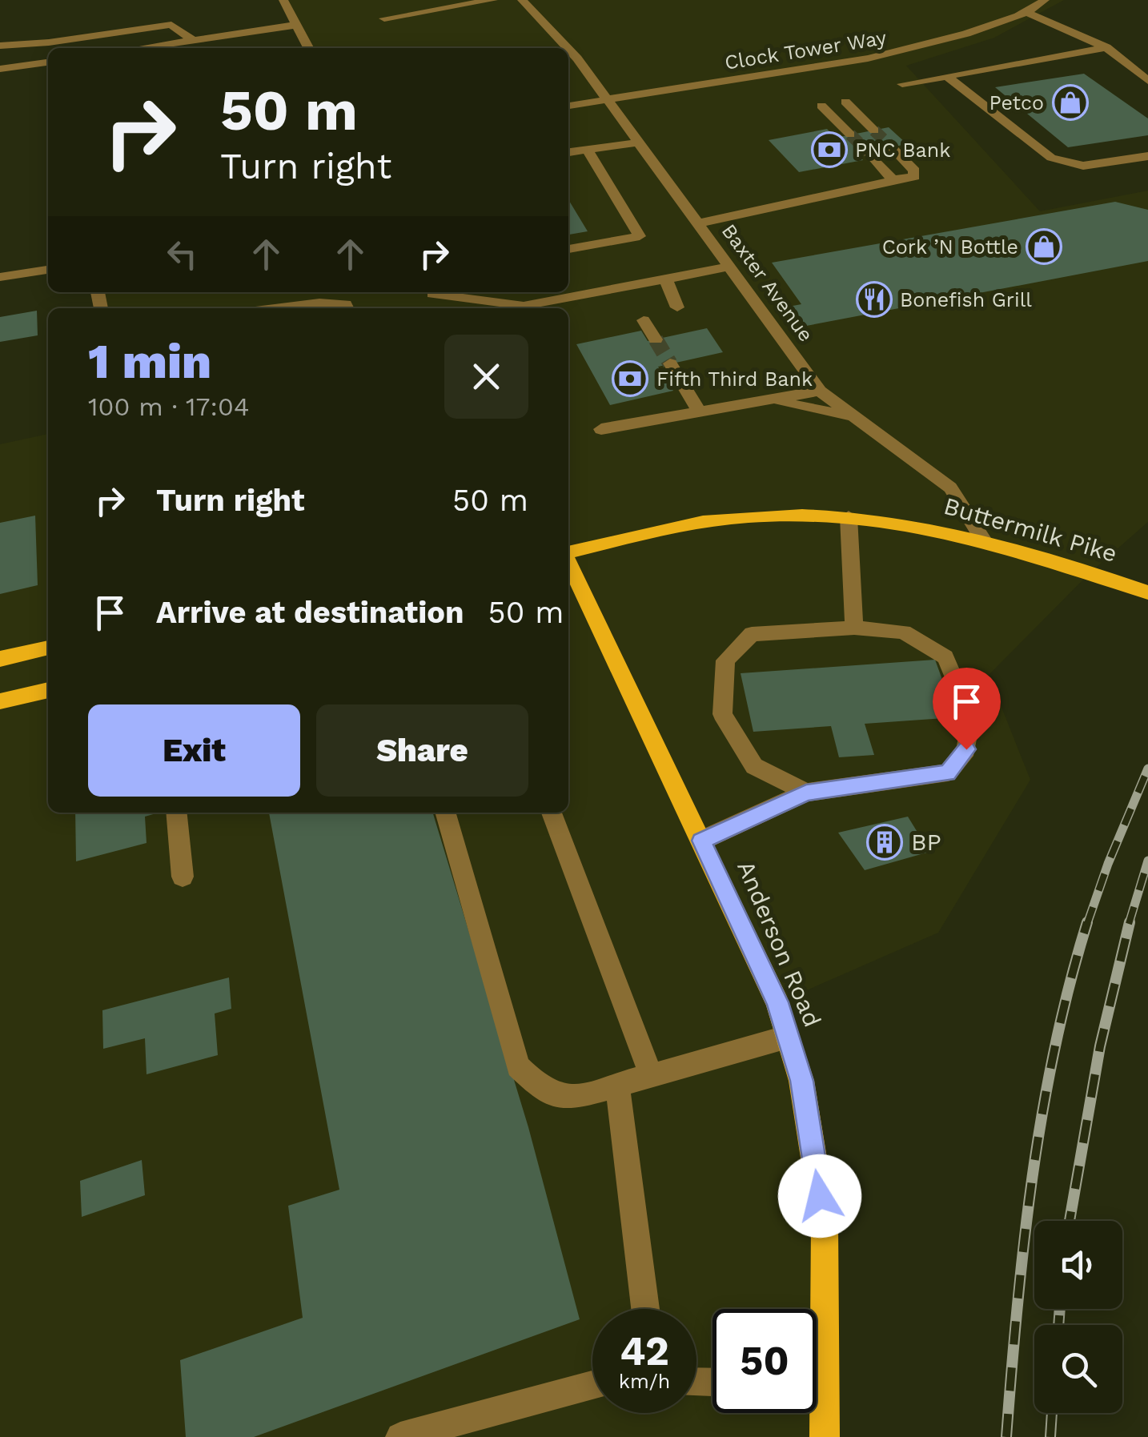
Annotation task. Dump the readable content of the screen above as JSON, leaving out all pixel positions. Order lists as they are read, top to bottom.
{
  "streets": {
    "main road": ["Buttermilk Pike", "Anderson Road"],
    "street": ["Clock Tower Way", "Baxter Avenue"]
  },
  "crossings": [
    ["Clock Tower Way", "Baxter Avenue"],
    ["Baxter Avenue", "Buttermilk Pike"]
  ],
  "places": {
    "shop": ["Petco", "Cork ’N Bottle"],
    "bank": ["PNC Bank", "Fifth Third Bank"],
    "restaurant": ["Bonefish Grill"],
    "building": ["BP"]
  },
  "page": {
    "turn": ["50 m", "Turn right"],
    "heading": ["1 min", "100 m · 17:04"],
    "list": [
      {
        "name": "Turn right",
        "value": "50 m"
      },
      {
        "name": "Arrive at destination",
        "value": "50 m"
      }
    ],
    "buttons": ["Exit", "Share"],
    "speed": "42 km/h",
    "limit": "50"
  }
}
